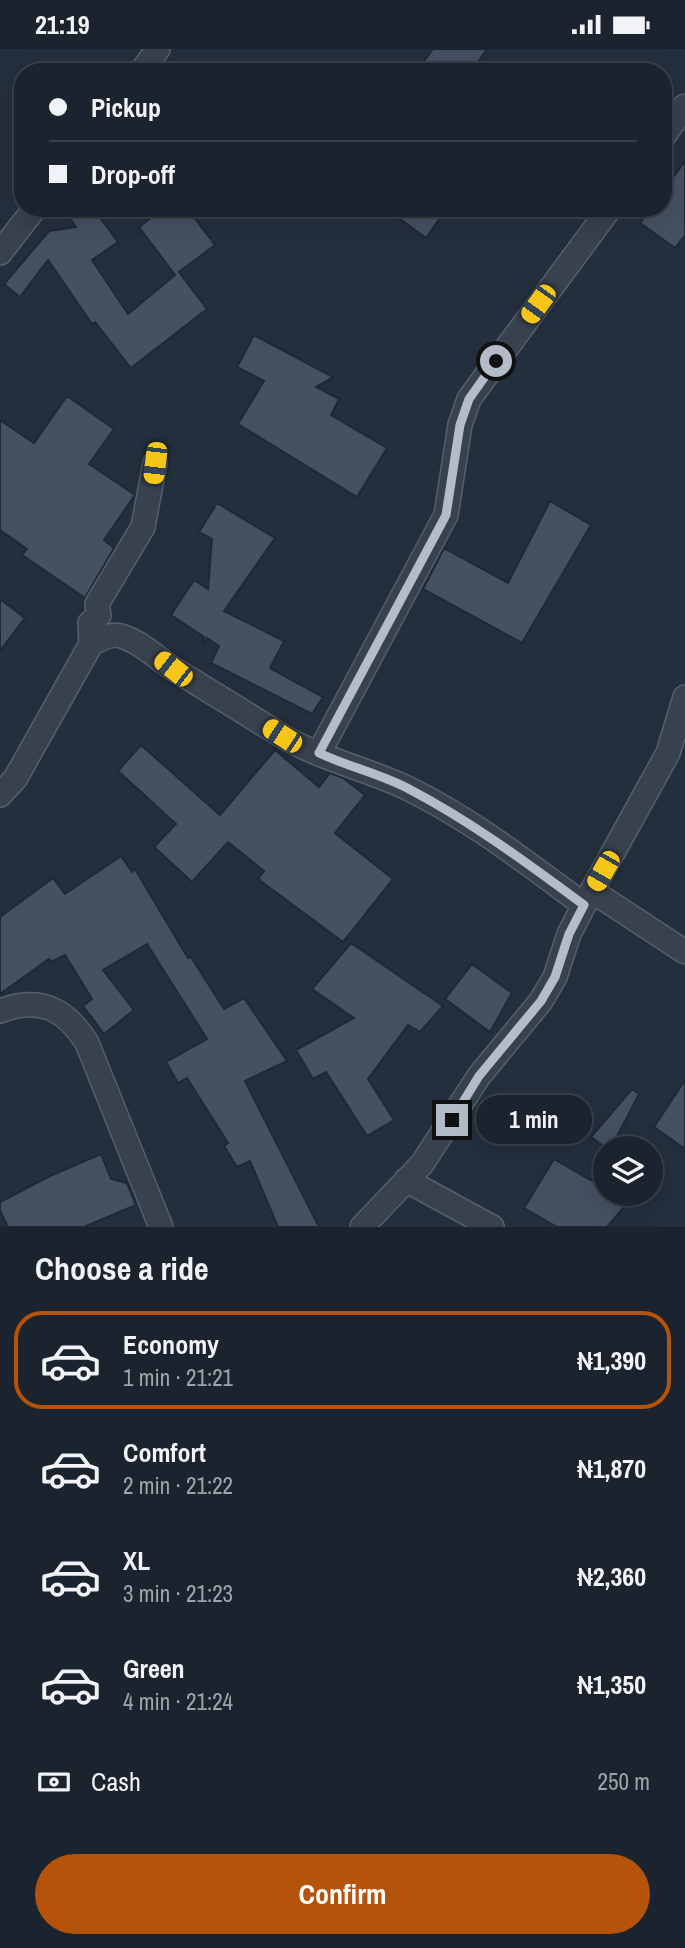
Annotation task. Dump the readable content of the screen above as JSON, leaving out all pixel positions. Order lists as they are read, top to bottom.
{
  "page": {
    "status": "21:19",
    "banner": ["Pickup", "Drop-off"],
    "bubble": "1 min",
    "heading": "Choose a ride",
    "list": [
      {
        "name": "Economy",
        "note": "1 min · 21:21",
        "value": "₦1,390"
      },
      {
        "name": "Comfort",
        "note": "2 min · 21:22",
        "value": "₦1,870"
      },
      {
        "name": "XL",
        "note": "3 min · 21:23",
        "value": "₦2,360"
      },
      {
        "name": "Green",
        "note": "4 min · 21:24",
        "value": "₦1,350"
      }
    ],
    "pay": ["Cash", "250 m"],
    "buttons": "Confirm"
  }
}
